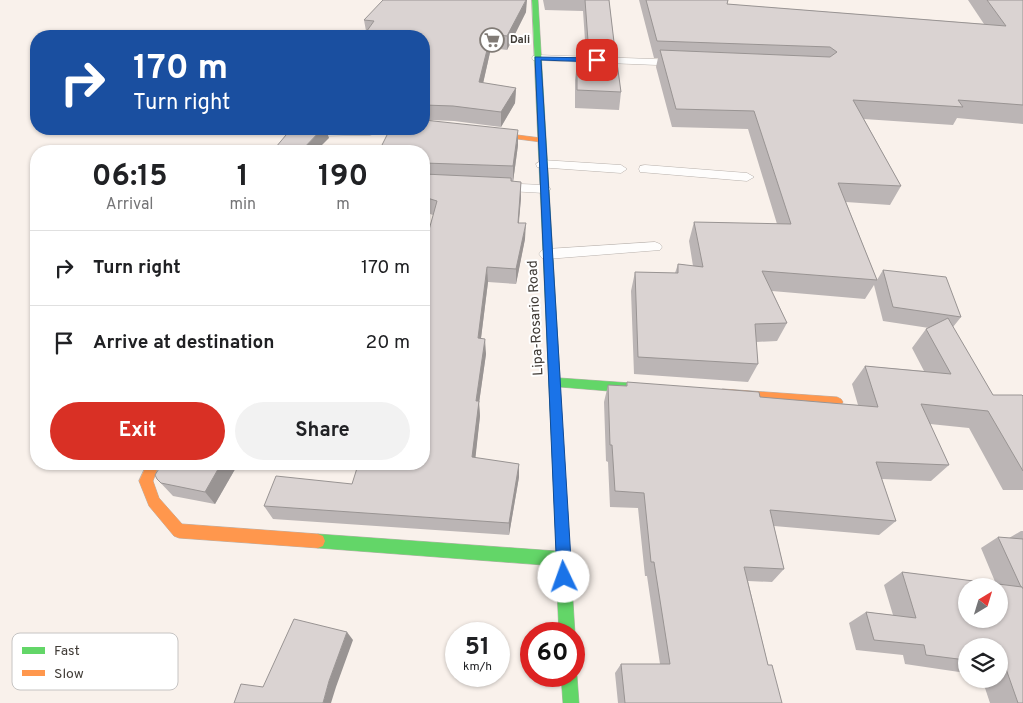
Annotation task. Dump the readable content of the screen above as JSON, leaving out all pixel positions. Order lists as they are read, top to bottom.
{
  "streets": {
    "main road": ["Lipa-Rosario Road"]
  },
  "places": {
    "supermarket": ["Dali"]
  },
  "legend": ["Fast", "Slow"],
  "north": "top right",
  "page": {
    "turn": ["170 m", "Turn right"],
    "eta": [
      "06:15",
      "Arrival",
      "1",
      "min",
      "190",
      "m"
    ],
    "list": [
      {
        "name": "Turn right",
        "value": "170 m"
      },
      {
        "name": "Arrive at destination",
        "value": "20 m"
      }
    ],
    "buttons": ["Exit", "Share"],
    "speed": "51 km/h",
    "limit": "60"
  }
}
